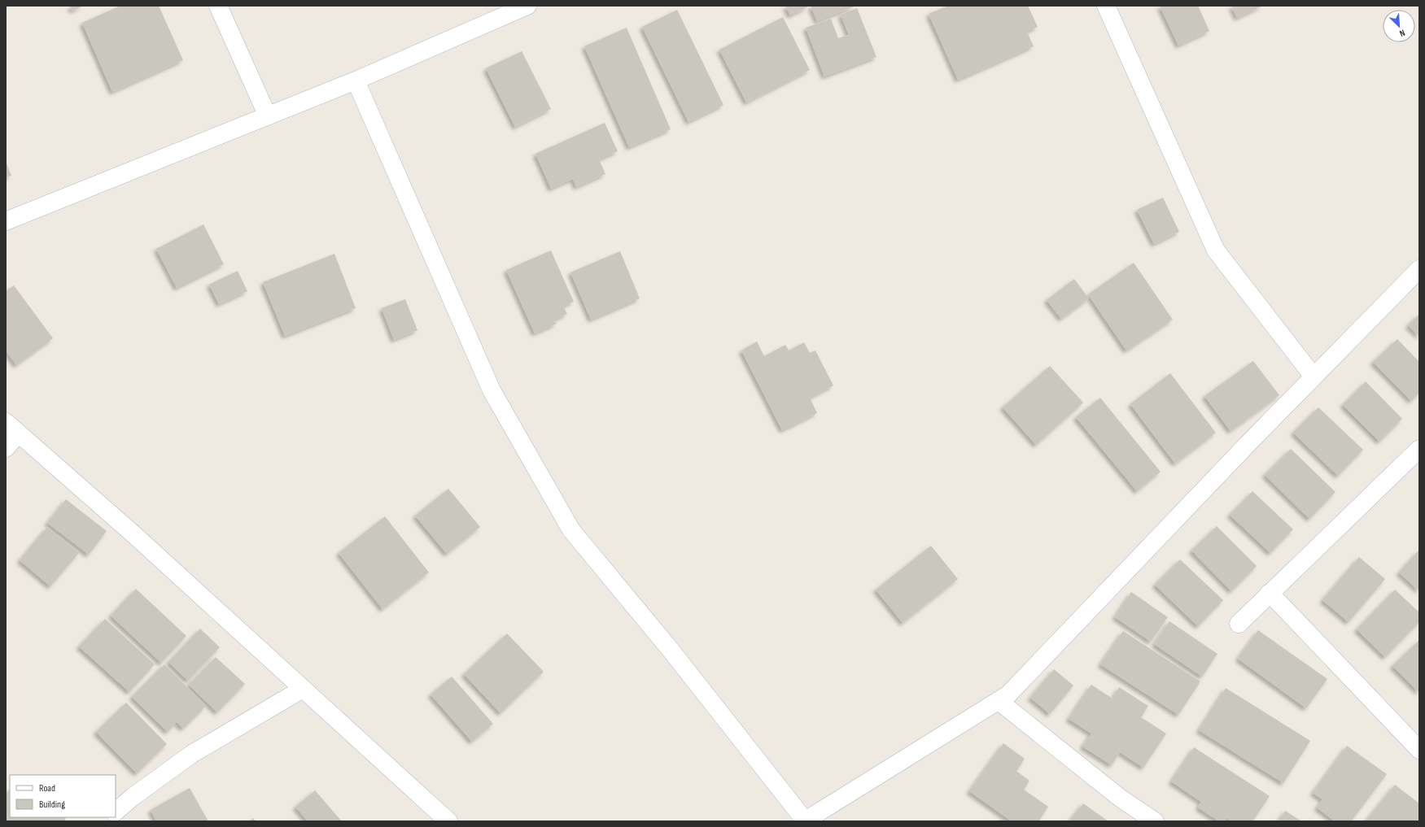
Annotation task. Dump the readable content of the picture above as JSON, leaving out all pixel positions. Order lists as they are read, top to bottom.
{
  "legend": ["Road", "Building"],
  "north": "bottom right"
}
